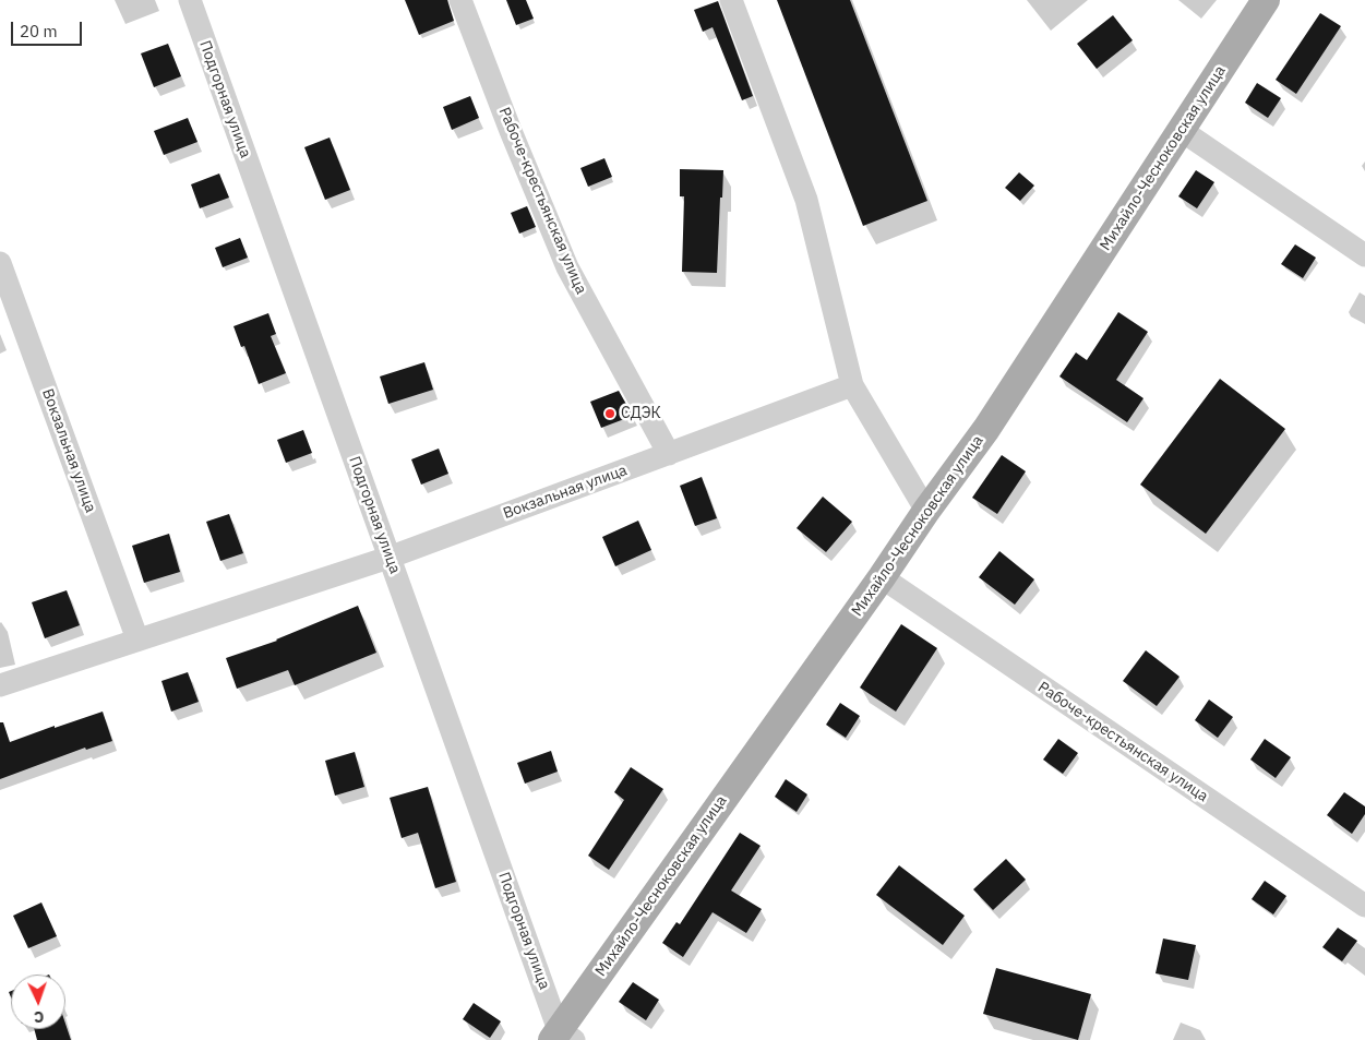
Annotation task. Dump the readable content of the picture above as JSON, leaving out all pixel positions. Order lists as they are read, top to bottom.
{
  "streets": {
    "main road": ["Михайло-Чесноковская улица"],
    "street": ["Подгорная улица", "Рабоче-крестьянская улица", "Вокзальная улица"]
  },
  "crossings": [
    ["Подгорная улица", "Михайло-Чесноковская улица"],
    ["Подгорная улица", "Вокзальная улица"],
    ["Михайло-Чесноковская улица", "Рабоче-крестьянская улица"],
    ["Рабоче-крестьянская улица", "Вокзальная улица"]
  ],
  "places": ["СДЭК"],
  "scale_bar": "20 m",
  "north": "bottom"
}
